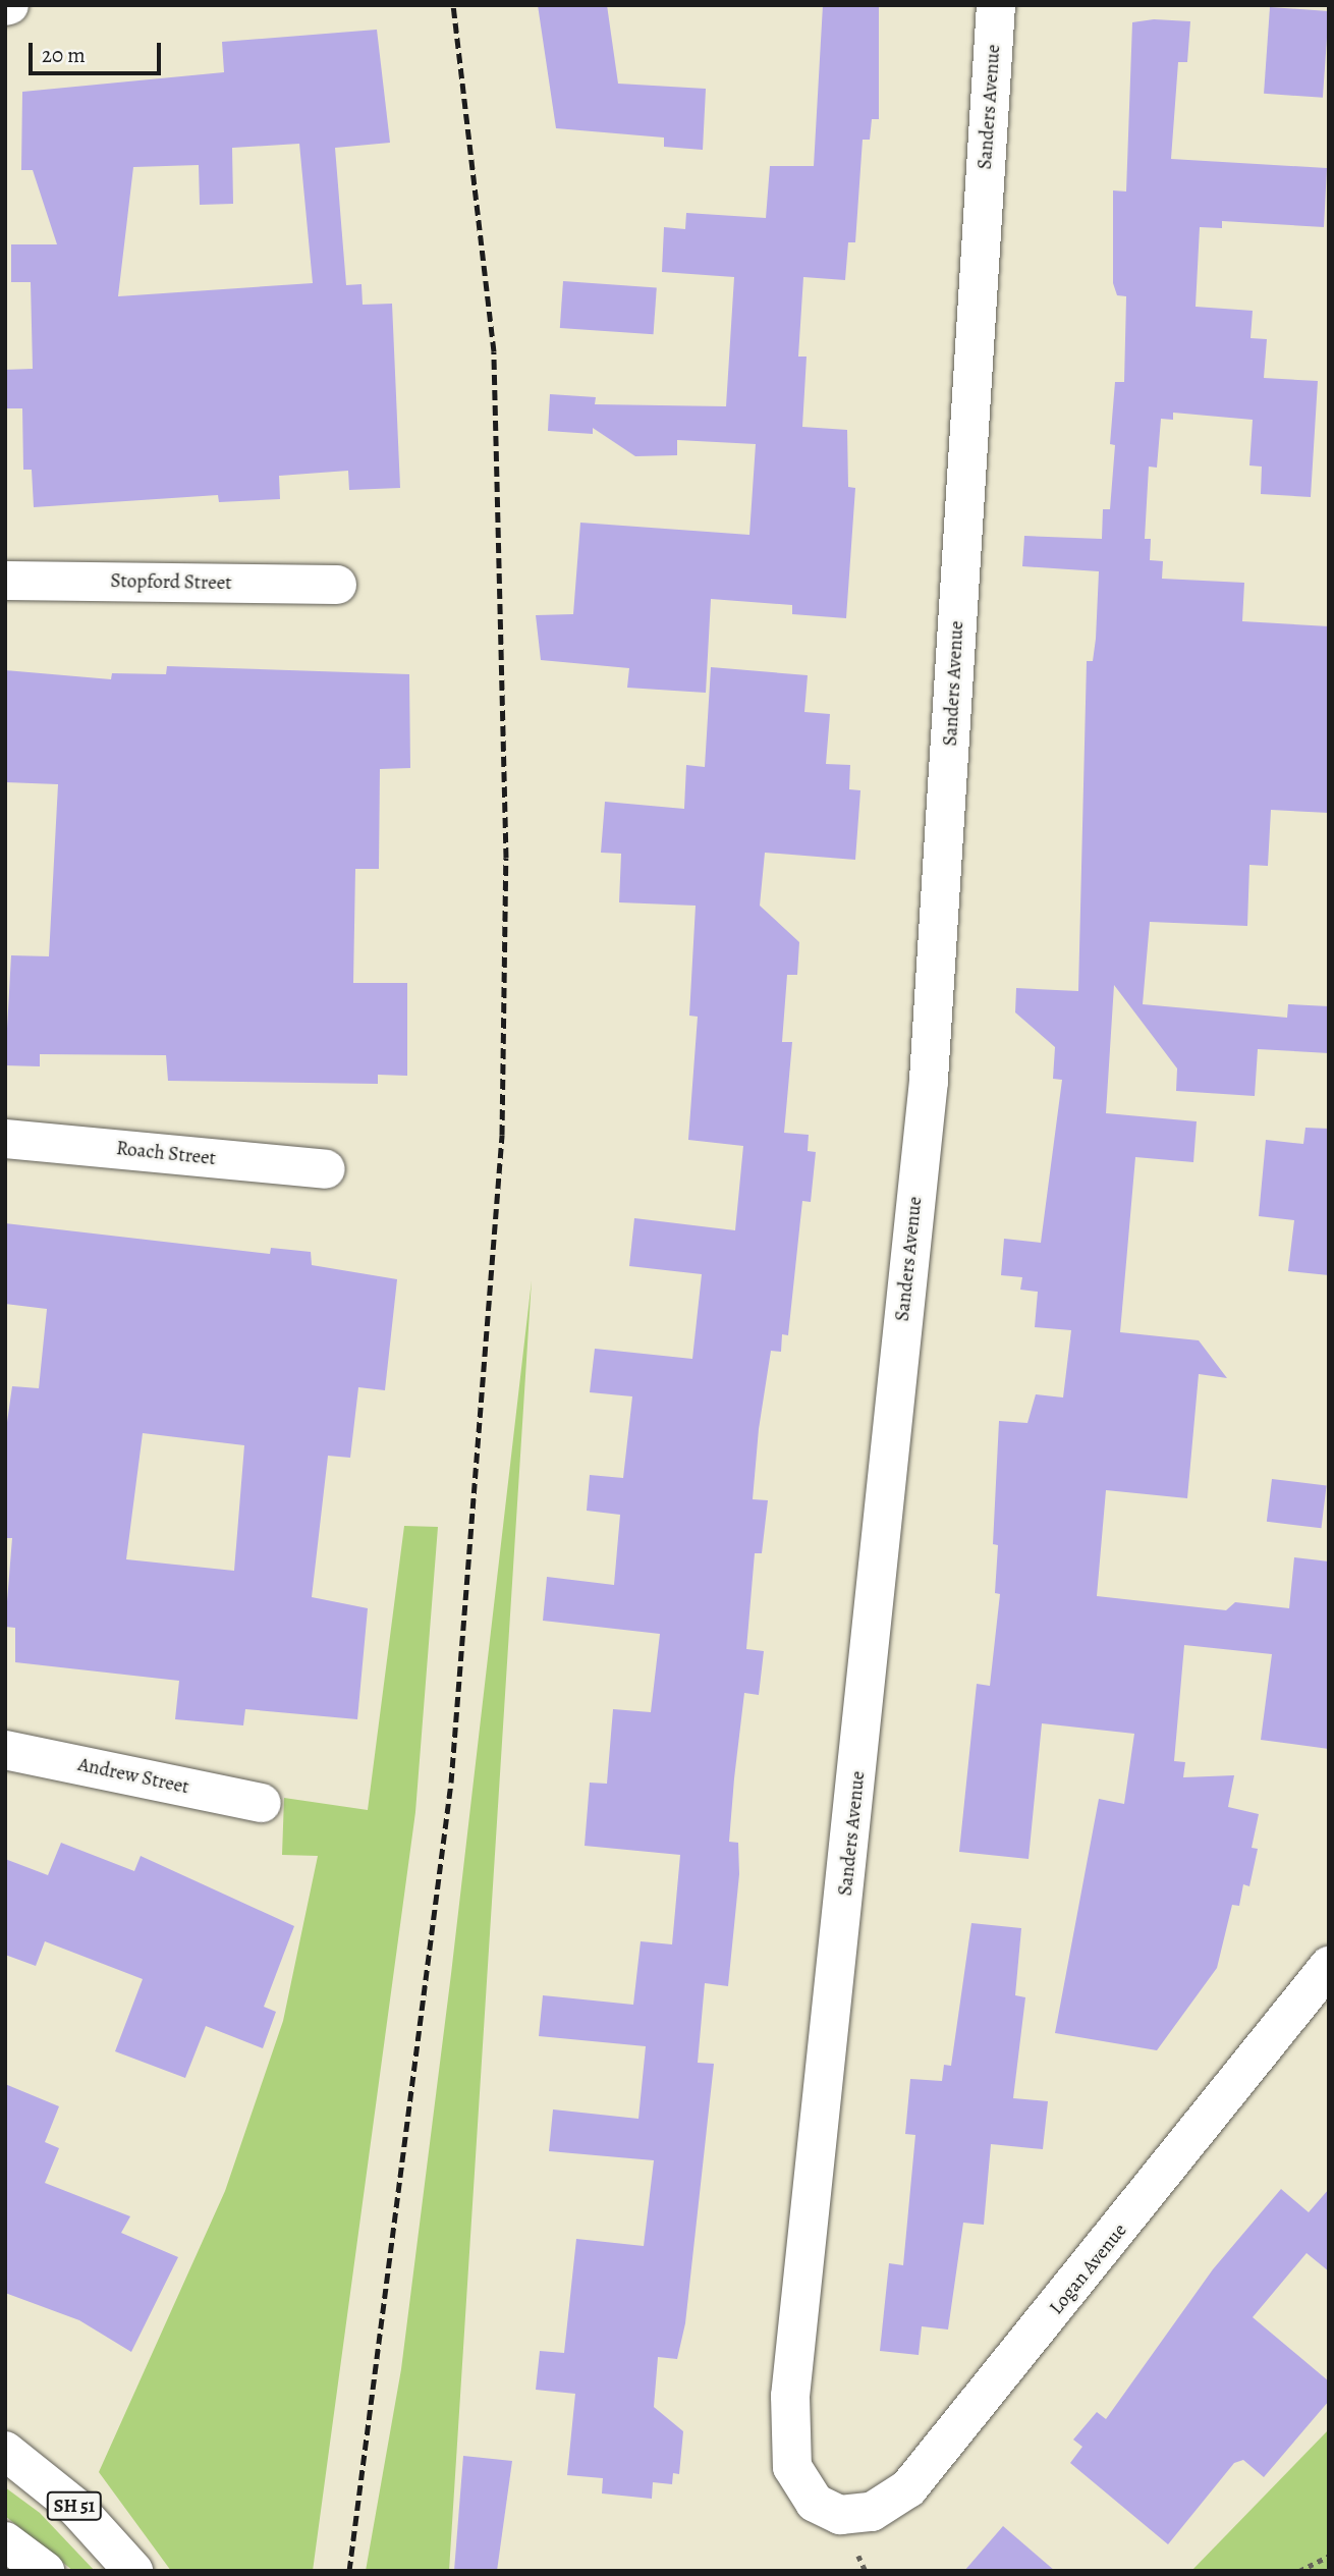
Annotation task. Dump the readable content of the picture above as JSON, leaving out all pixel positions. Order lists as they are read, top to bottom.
{
  "streets": {
    "main road": [
      "Sanders Avenue",
      "Stopford Street",
      "Roach Street",
      "Andrew Street",
      "Logan Avenue",
      "SH 51"
    ]
  },
  "crossings": [
    ["Sanders Avenue", "Logan Avenue"]
  ],
  "scale_bar": "20 m"
}
